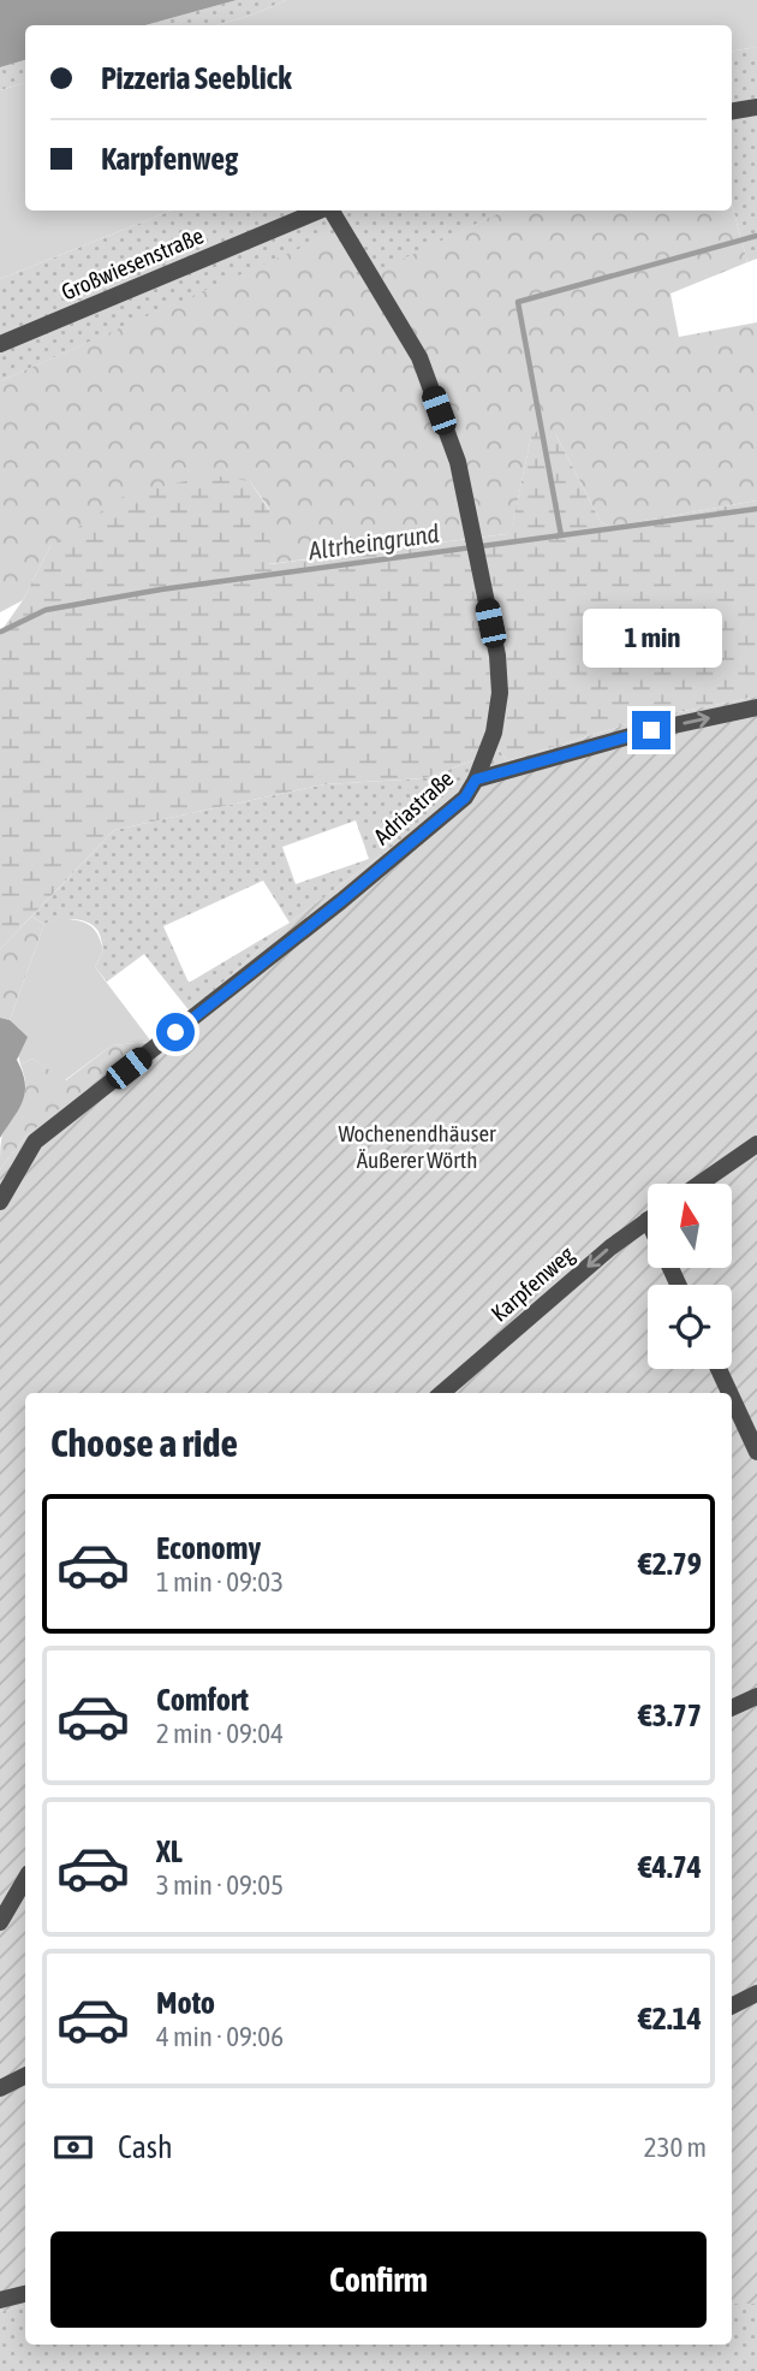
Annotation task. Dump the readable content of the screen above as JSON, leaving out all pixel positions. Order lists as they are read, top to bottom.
{
  "streets": {
    "street": ["Großwiesenstraße", "Adriastraße", "Karpfenweg"]
  },
  "one_way": ["Karpfenweg"],
  "water": ["Altrheingrund"],
  "parks": ["Wochenendhäuser Äußerer Wörth"],
  "north": "top",
  "page": {
    "banner": ["Pizzeria Seeblick", "Karpfenweg"],
    "bubble": "1 min",
    "heading": "Choose a ride",
    "list": [
      {
        "name": "Economy",
        "note": "1 min · 09:03",
        "value": "€2.79"
      },
      {
        "name": "Comfort",
        "note": "2 min · 09:04",
        "value": "€3.77"
      },
      {
        "name": "XL",
        "note": "3 min · 09:05",
        "value": "€4.74"
      },
      {
        "name": "Moto",
        "note": "4 min · 09:06",
        "value": "€2.14"
      }
    ],
    "pay": ["Cash", "230 m"],
    "buttons": "Confirm"
  }
}
